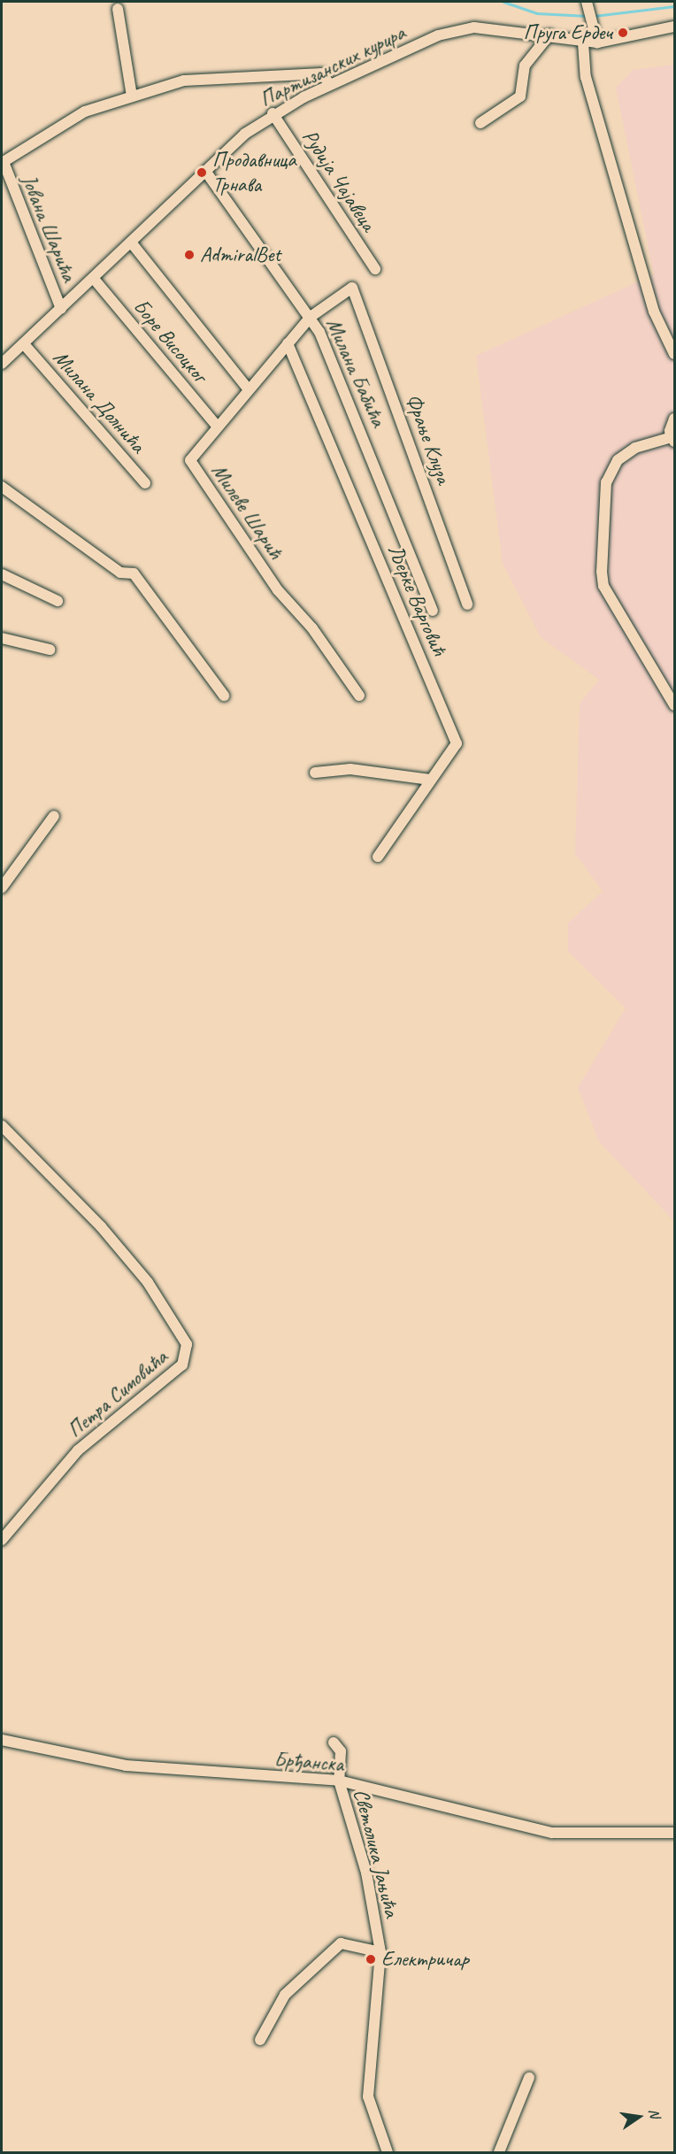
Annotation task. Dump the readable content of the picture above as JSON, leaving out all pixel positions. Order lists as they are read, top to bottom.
{
  "streets": {
    "street": [
      "Партизанских курира",
      "Рудија Чајавеца",
      "Јована Шарића",
      "Боре Висоцког",
      "Милана Бабића",
      "Милана Долнића",
      "Фрање Клуза",
      "Милеве Шарић",
      "Љерке Варговић",
      "Петра Симовића",
      "Брђанска",
      "Светолика Јањића"
    ]
  },
  "crossings": [
    ["Партизанских курира", "Рудија Чајавеца"],
    ["Партизанских курира", "Јована Шарића"],
    ["Партизанских курира", "Боре Висоцког"],
    ["Партизанских курира", "Милана Бабића"],
    ["Партизанских курира", "Милана Долнића"],
    ["Боре Висоцког", "Милеве Шарић"],
    ["Милана Бабића", "Милеве Шарић"],
    ["Фрање Клуза", "Милеве Шарић"],
    ["Милеве Шарић", "Љерке Варговић"],
    ["Брђанска", "Светолика Јањића"]
  ],
  "places": [
    "Пруга Ердеч",
    "Продавница Трнава",
    "AdmiralBet",
    "Електричар"
  ],
  "north": "right"
}
